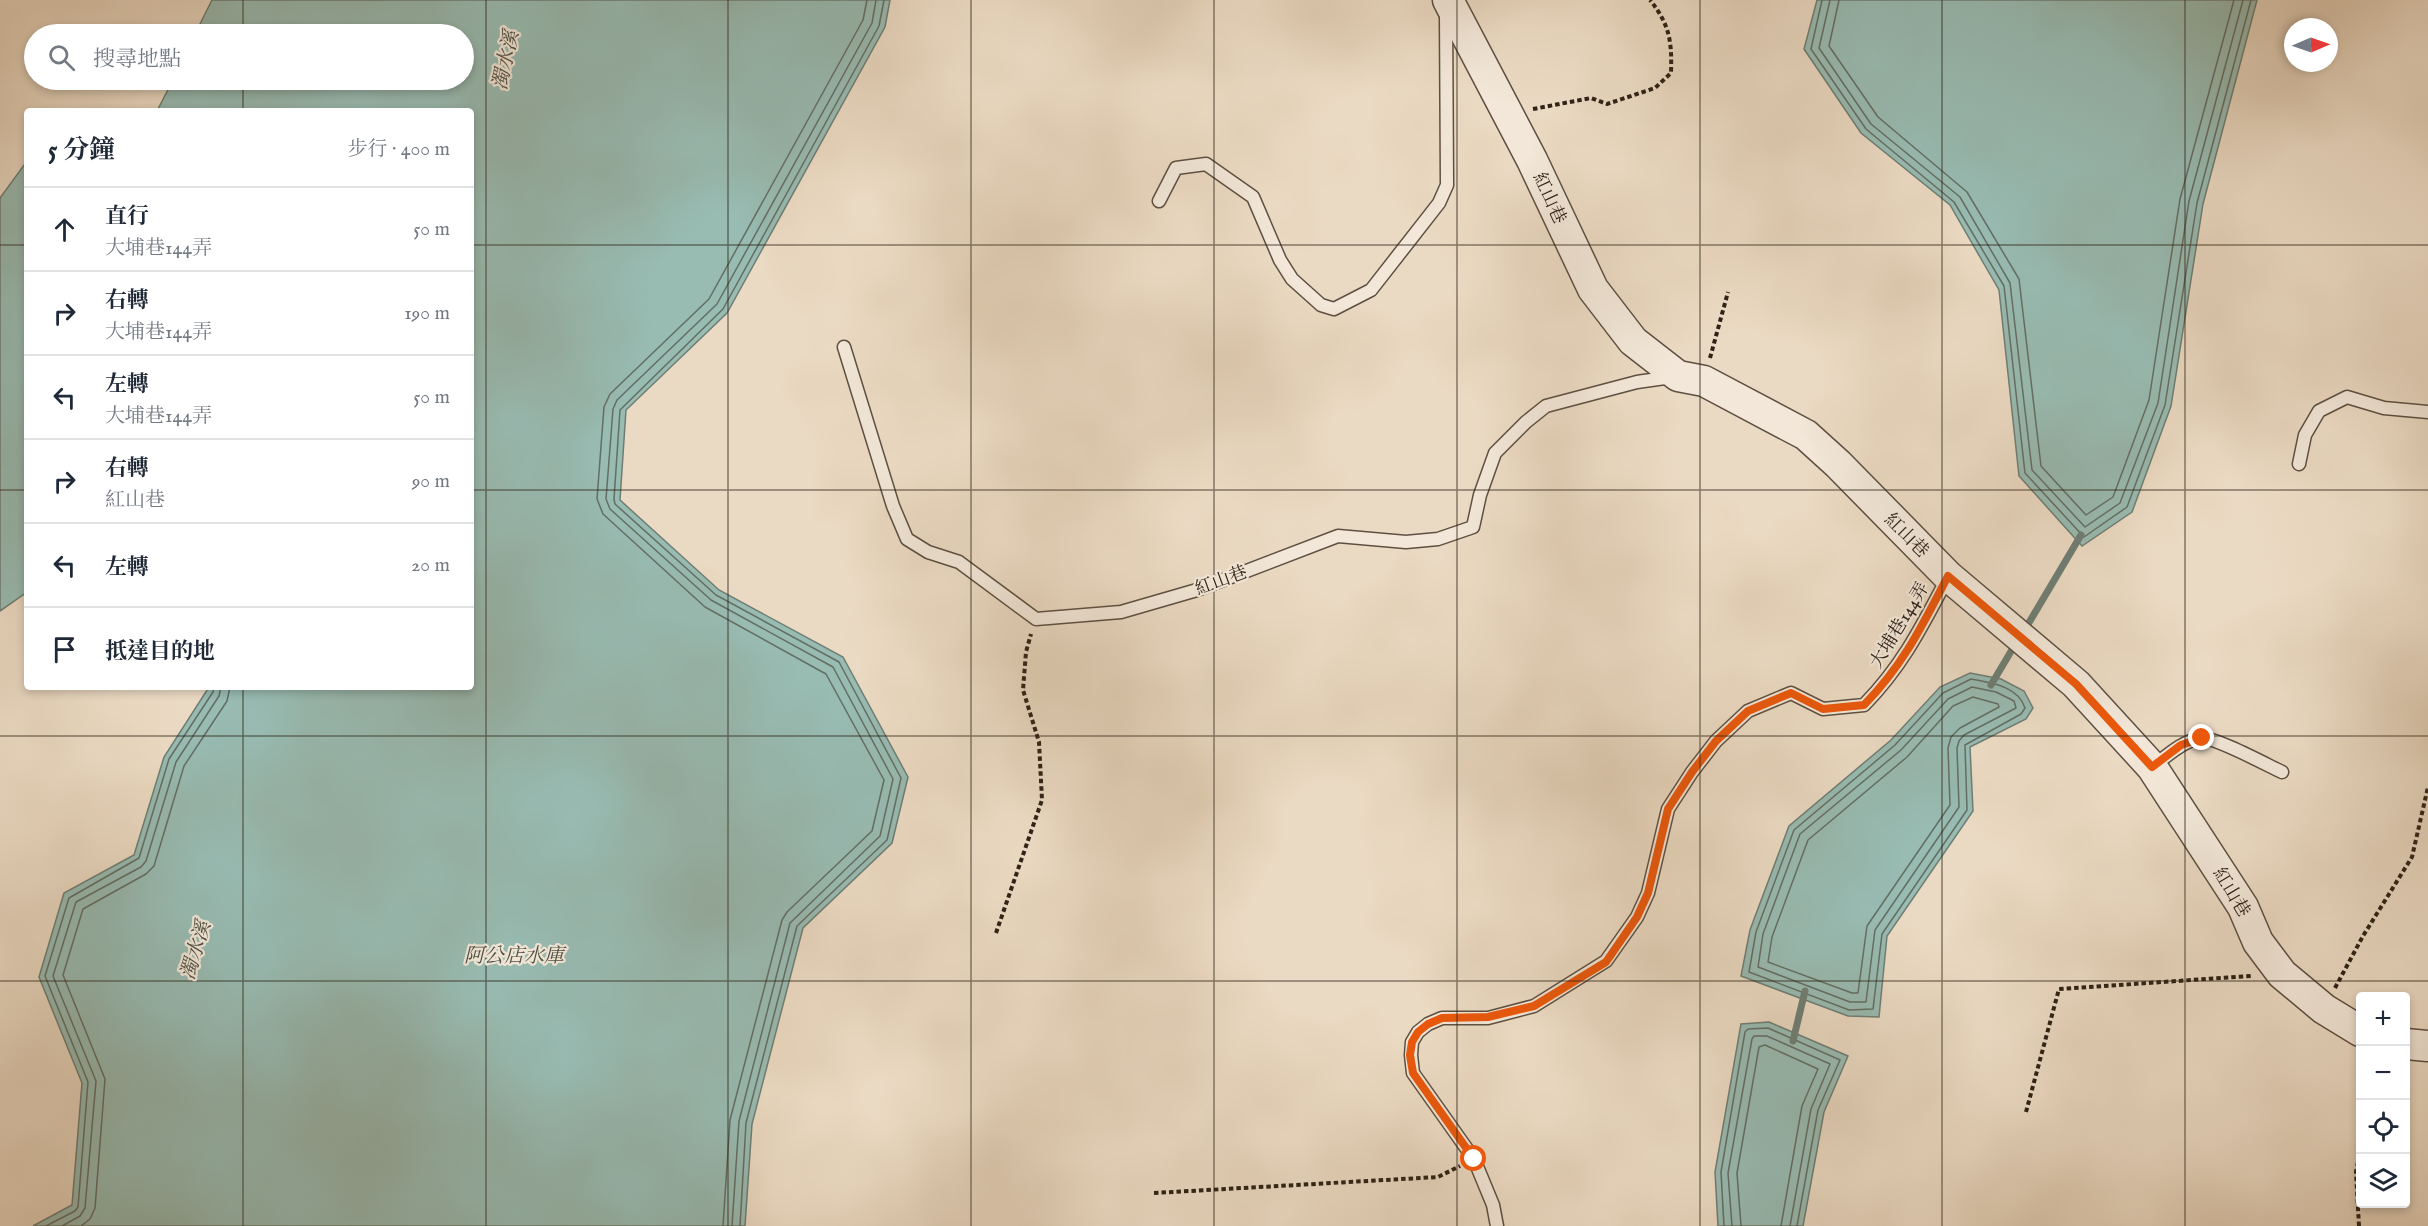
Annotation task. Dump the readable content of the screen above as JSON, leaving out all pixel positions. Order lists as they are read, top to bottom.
{
  "streets": {
    "street": ["紅山巷"],
    "lane": ["大埔巷144弄"]
  },
  "crossings": [
    ["紅山巷", "大埔巷144弄"]
  ],
  "water": ["濁水溪", "阿公店水庫"],
  "north": "right",
  "page": {
    "search": "搜尋地點",
    "heading": ["5 分鐘", "步行 · 400 m"],
    "list": [
      ["直行", "大埔巷144弄", "50 m"],
      ["右轉", "大埔巷144弄", "190 m"],
      ["左轉", "大埔巷144弄", "50 m"],
      ["右轉", "紅山巷", "90 m"],
      ["左轉", "20 m"],
      "抵達目的地"
    ],
    "map_buttons": ["+", "−"]
  }
}
